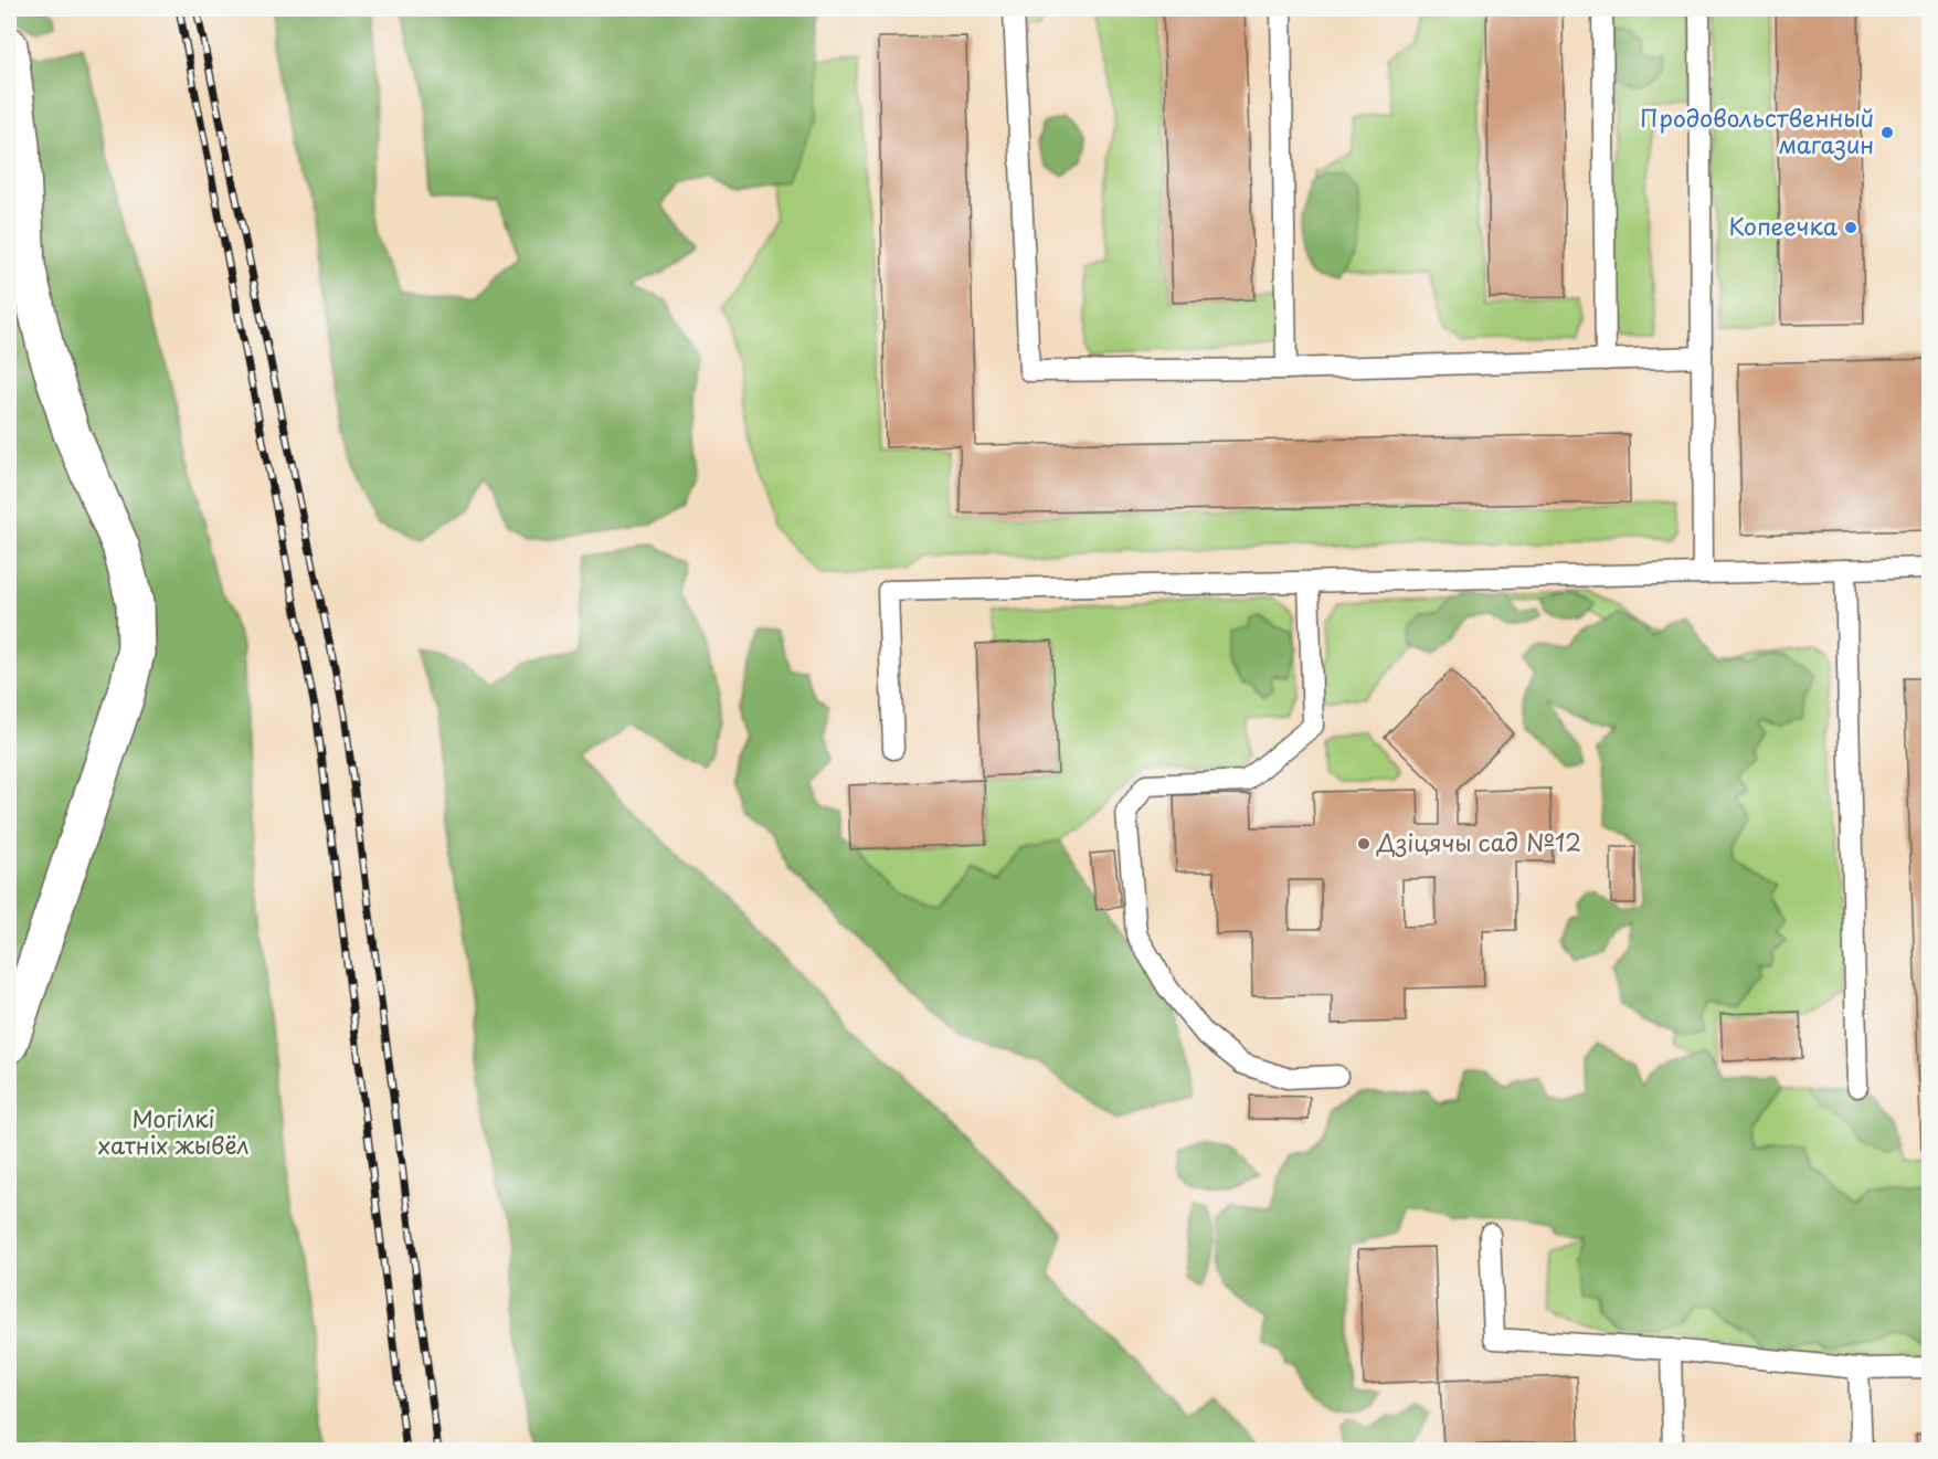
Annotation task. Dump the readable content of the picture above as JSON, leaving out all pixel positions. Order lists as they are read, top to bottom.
{
  "parks": ["Могілкі хатніх жывёл"],
  "places": ["Продовольственный магазин", "Копеечка", "Дзіцячы сад №12"]
}
